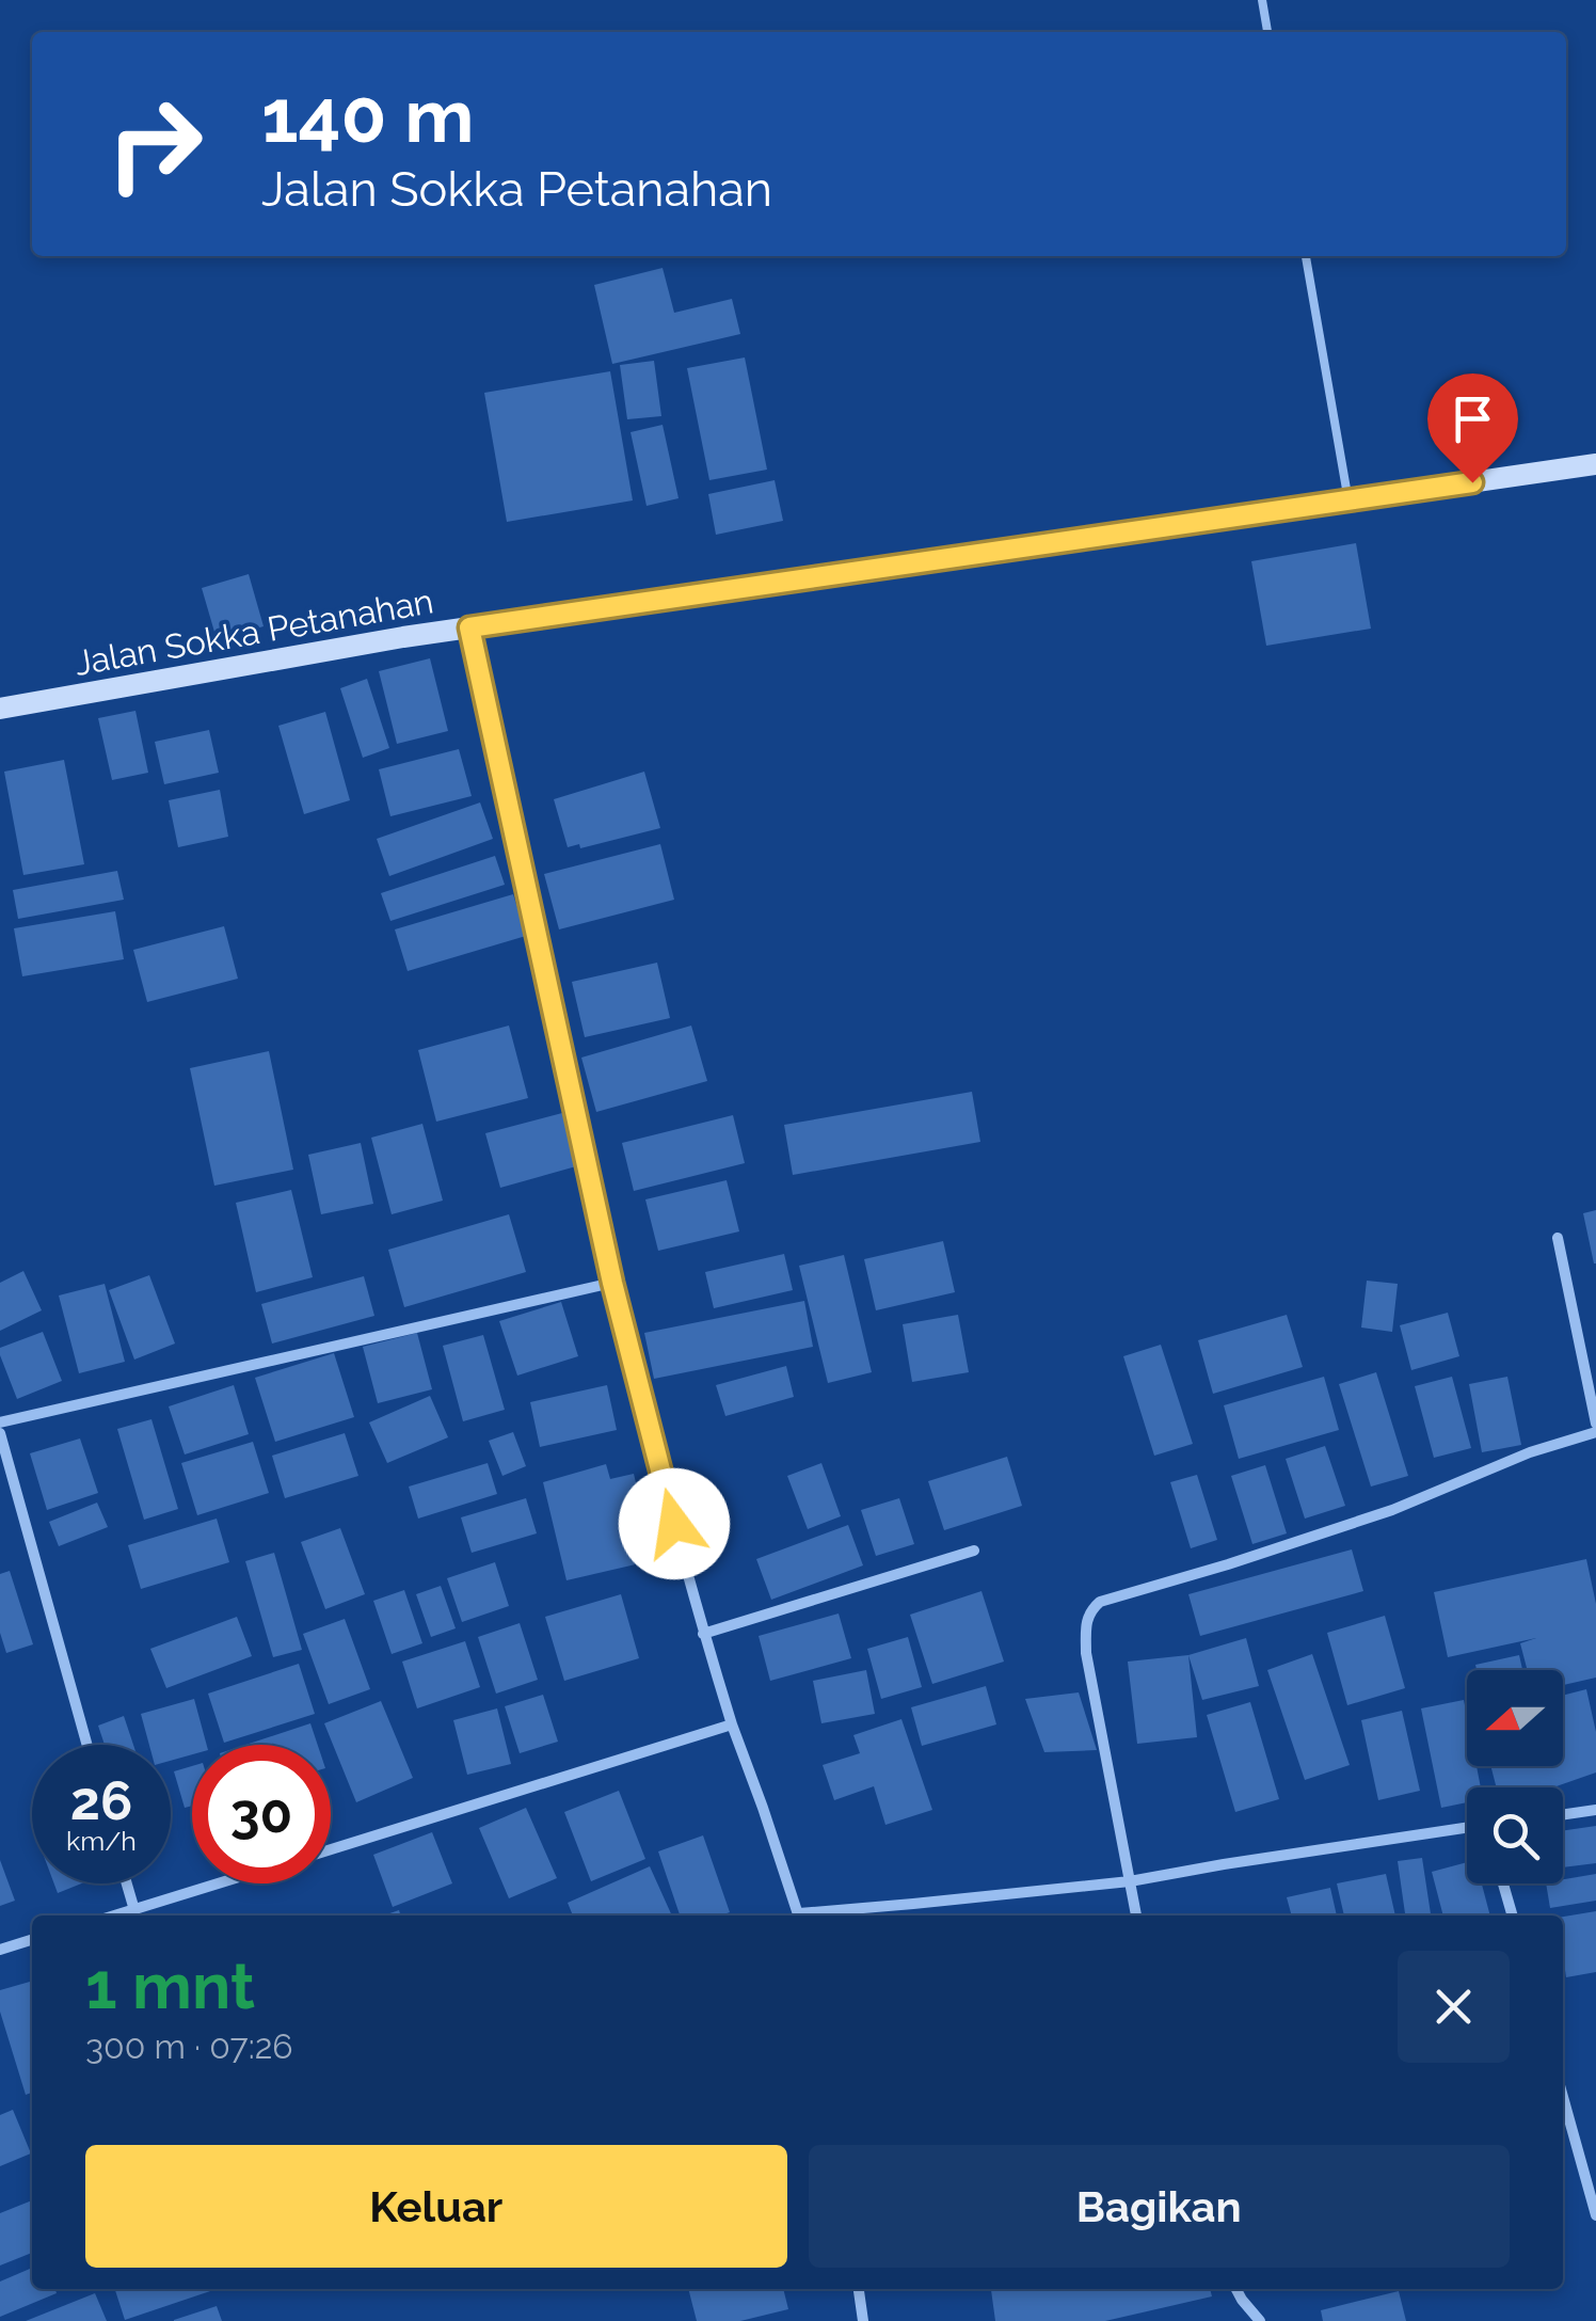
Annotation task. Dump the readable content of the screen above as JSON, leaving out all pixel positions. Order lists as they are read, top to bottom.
{
  "streets": {
    "street": ["Jalan Sokka Petanahan"]
  },
  "north": "left",
  "page": {
    "turn": ["140 m", "Jalan Sokka Petanahan"],
    "speed": "26 km/h",
    "limit": "30",
    "heading": ["1 mnt", "300 m · 07:26"],
    "buttons": ["Keluar", "Bagikan"]
  }
}
